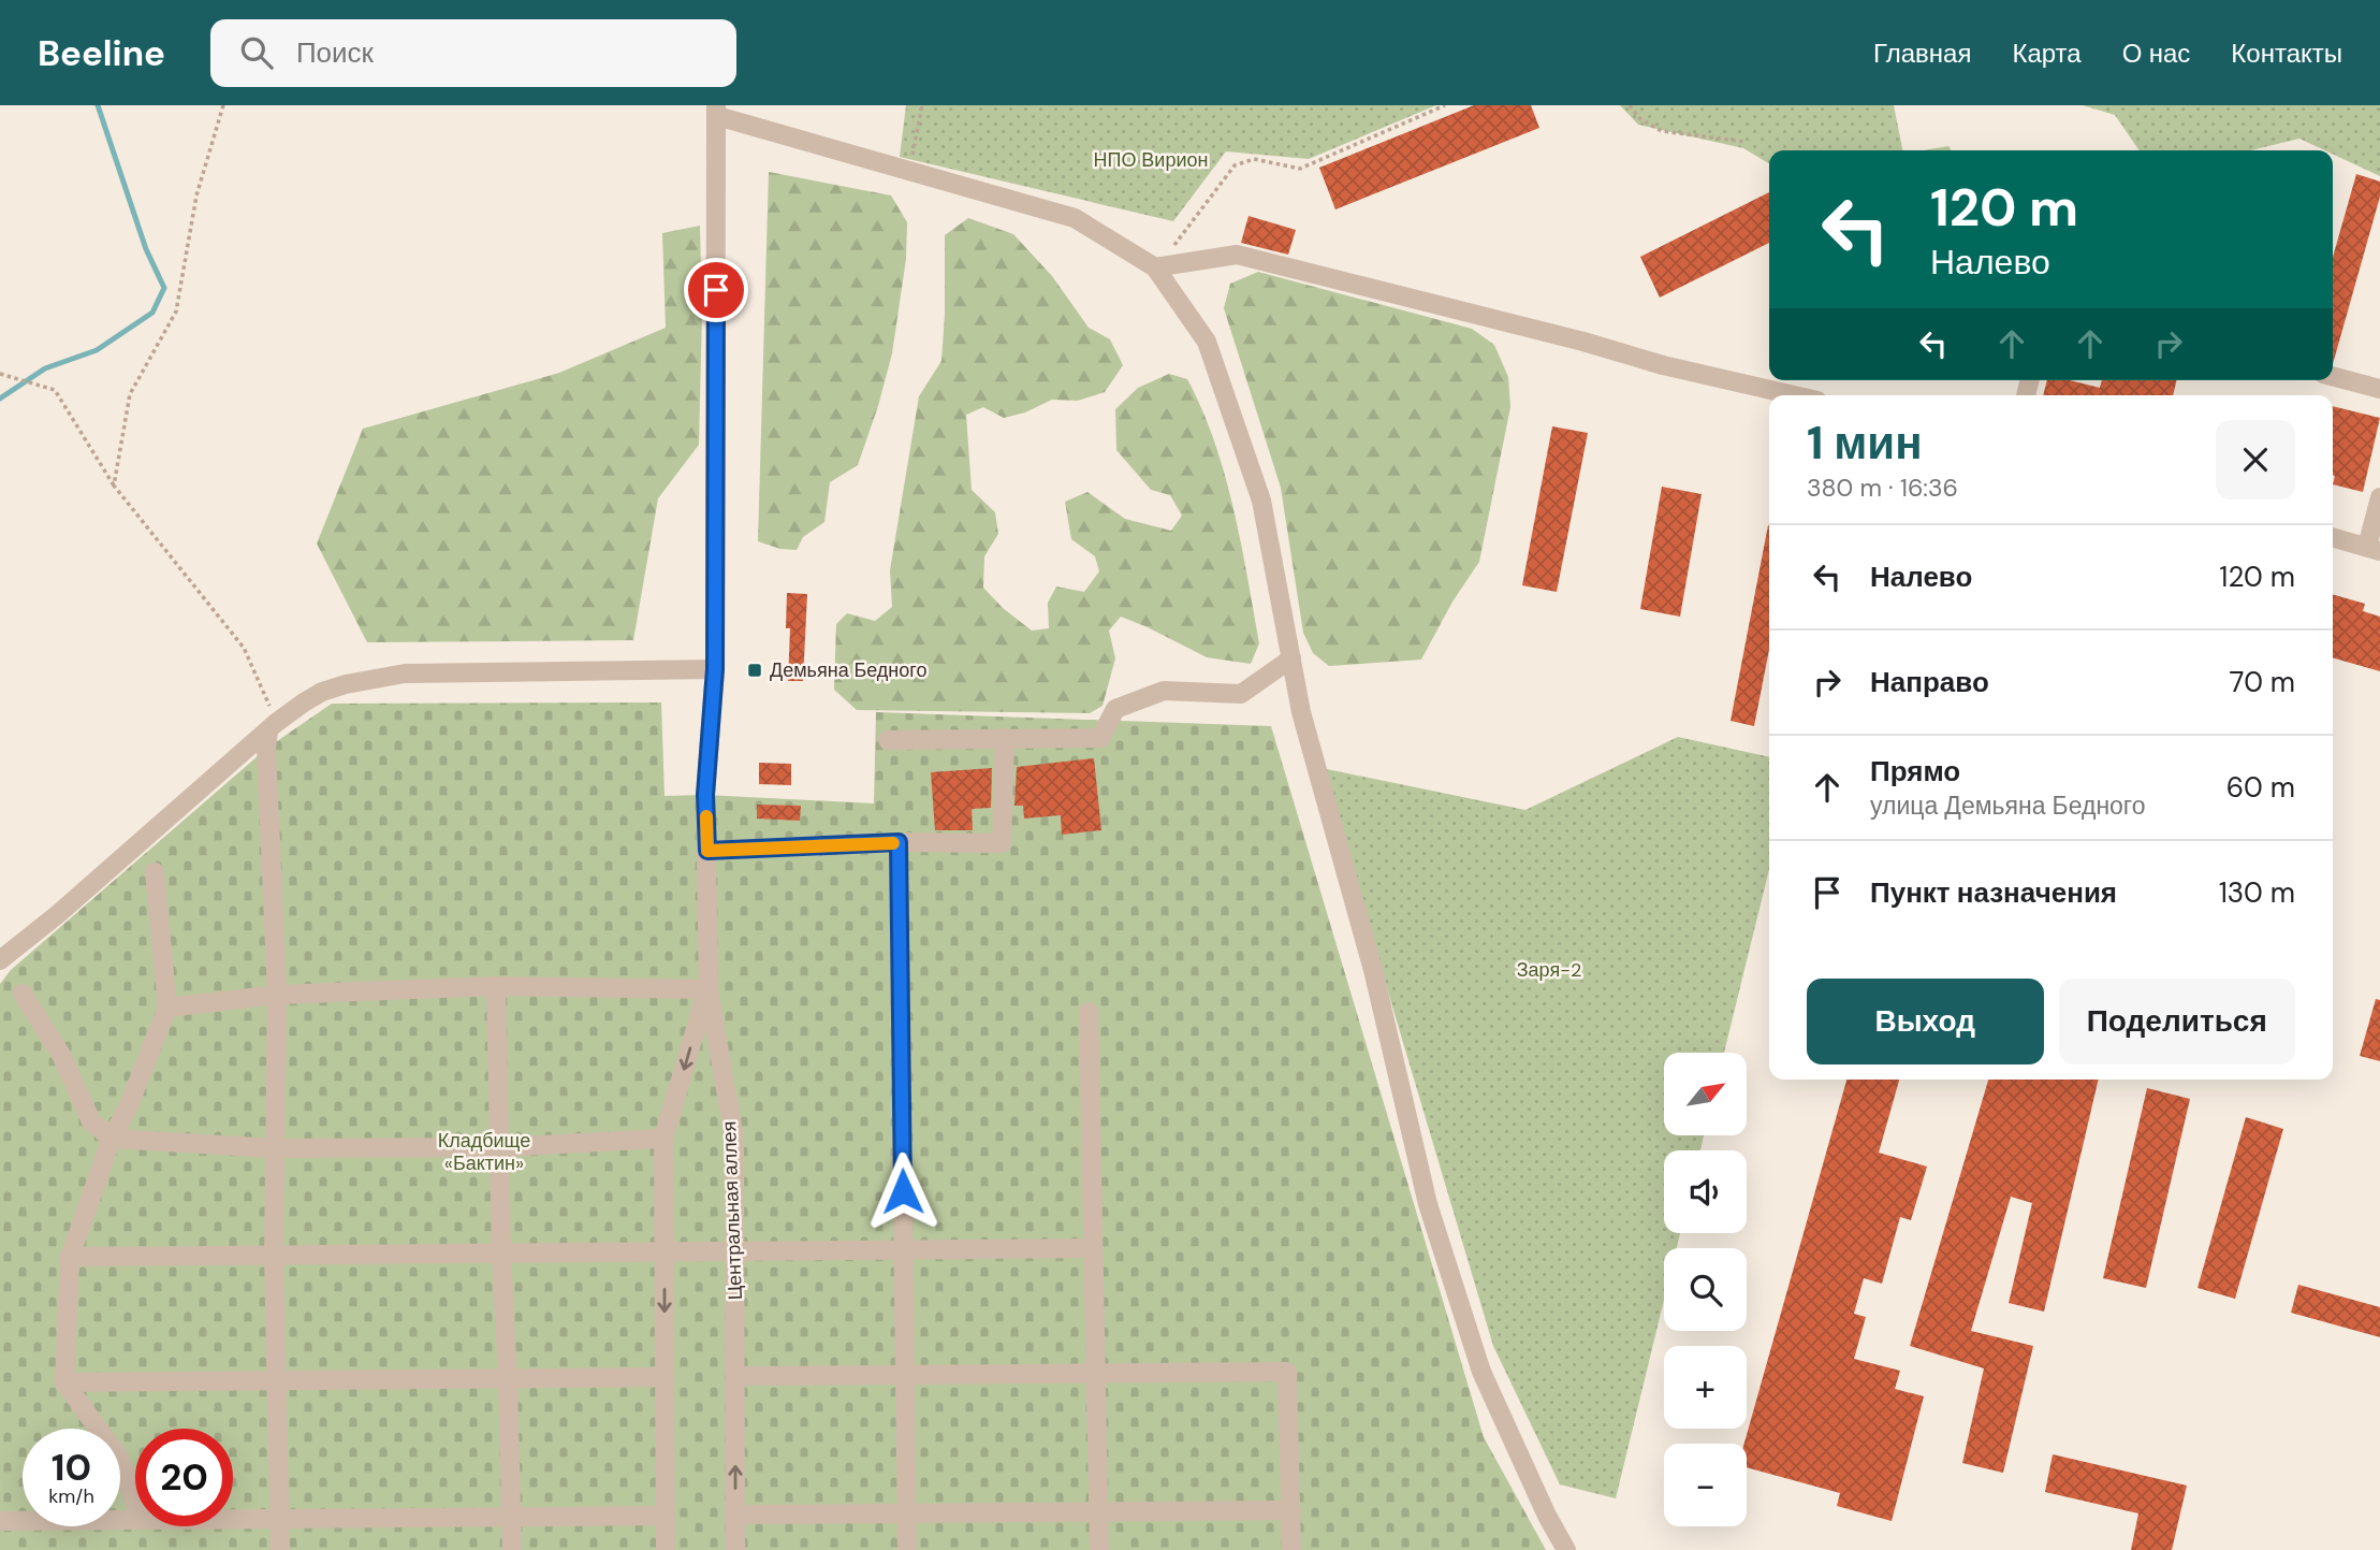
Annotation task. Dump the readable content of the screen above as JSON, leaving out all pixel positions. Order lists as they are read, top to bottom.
{
  "streets": {
    "street": ["Центральная аллея"]
  },
  "parks": ["НПО Вирион", "Заря-2", "Кладбище «Бактин»"],
  "places": {
    "transit": ["Демьяна Бедного"]
  },
  "north": "top right",
  "page": {
    "header": "Beeline",
    "search": "Поиск",
    "nav": [
      "Главная",
      "Карта",
      "О нас",
      "Контакты"
    ],
    "turn": ["120 m", "Налево"],
    "heading": ["1 мин", "380 m · 16:36"],
    "list": [
      {
        "name": "Налево",
        "value": "120 m"
      },
      {
        "name": "Направо",
        "value": "70 m"
      },
      {
        "name": "Прямо",
        "note": "улица Демьяна Бедного",
        "value": "60 m"
      },
      {
        "name": "Пункт назначения",
        "value": "130 m"
      }
    ],
    "buttons": ["Выход", "Поделиться"],
    "map_buttons": ["+", "−"],
    "speed": "10 km/h",
    "limit": "20"
  }
}
